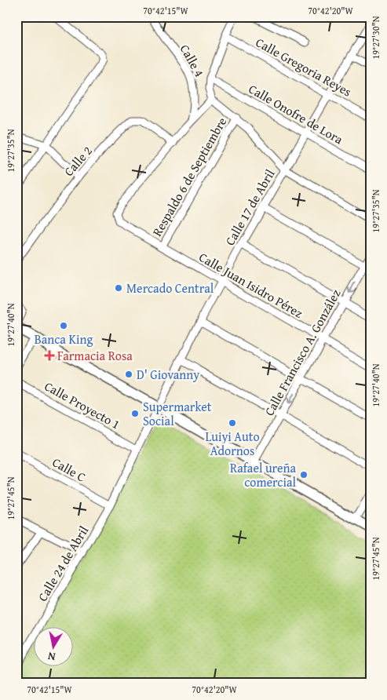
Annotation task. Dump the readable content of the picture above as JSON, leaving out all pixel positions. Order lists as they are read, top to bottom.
{
  "streets": {
    "street": [
      "Calle 4",
      "Calle Gregoria Reyes",
      "Calle Onofre de Lora",
      "Calle 2",
      "Respaldo 6 de Septiembre",
      "Calle 17 de Abril",
      "Calle Juan Isidro Pérez",
      "Calle Francisco A. González",
      "Calle Proyecto 1",
      "Calle C",
      "Calle 24 de Abril"
    ]
  },
  "crossings": [
    ["Calle Gregoria Reyes", "Calle 17 de Abril"],
    ["Calle Onofre de Lora", "Calle 17 de Abril"],
    ["Calle 2", "Calle Juan Isidro Pérez"],
    ["Respaldo 6 de Septiembre", "Calle Juan Isidro Pérez"],
    ["Calle 17 de Abril", "Calle Juan Isidro Pérez"],
    ["Calle 17 de Abril", "Calle 24 de Abril"],
    ["Calle Juan Isidro Pérez", "Calle Francisco A. González"],
    ["Calle Proyecto 1", "Calle 24 de Abril"],
    ["Calle C", "Calle 24 de Abril"]
  ],
  "one_way": ["Calle Francisco A. González"],
  "places": {
    "other": [
      "Mercado Central",
      "Banca King",
      "D' Giovanny",
      "Supermarket Social",
      "Luiyi Auto Adornos",
      "Rafael ureña comercial"
    ],
    "health": ["Farmacia Rosa"]
  },
  "north": "bottom",
  "coordinates": [
    "70°42'15\"W",
    "70°42'20\"W",
    "19°27'30\"N",
    "19°27'35\"N",
    "19°27'40\"N",
    "19°27'45\"N"
  ]
}
